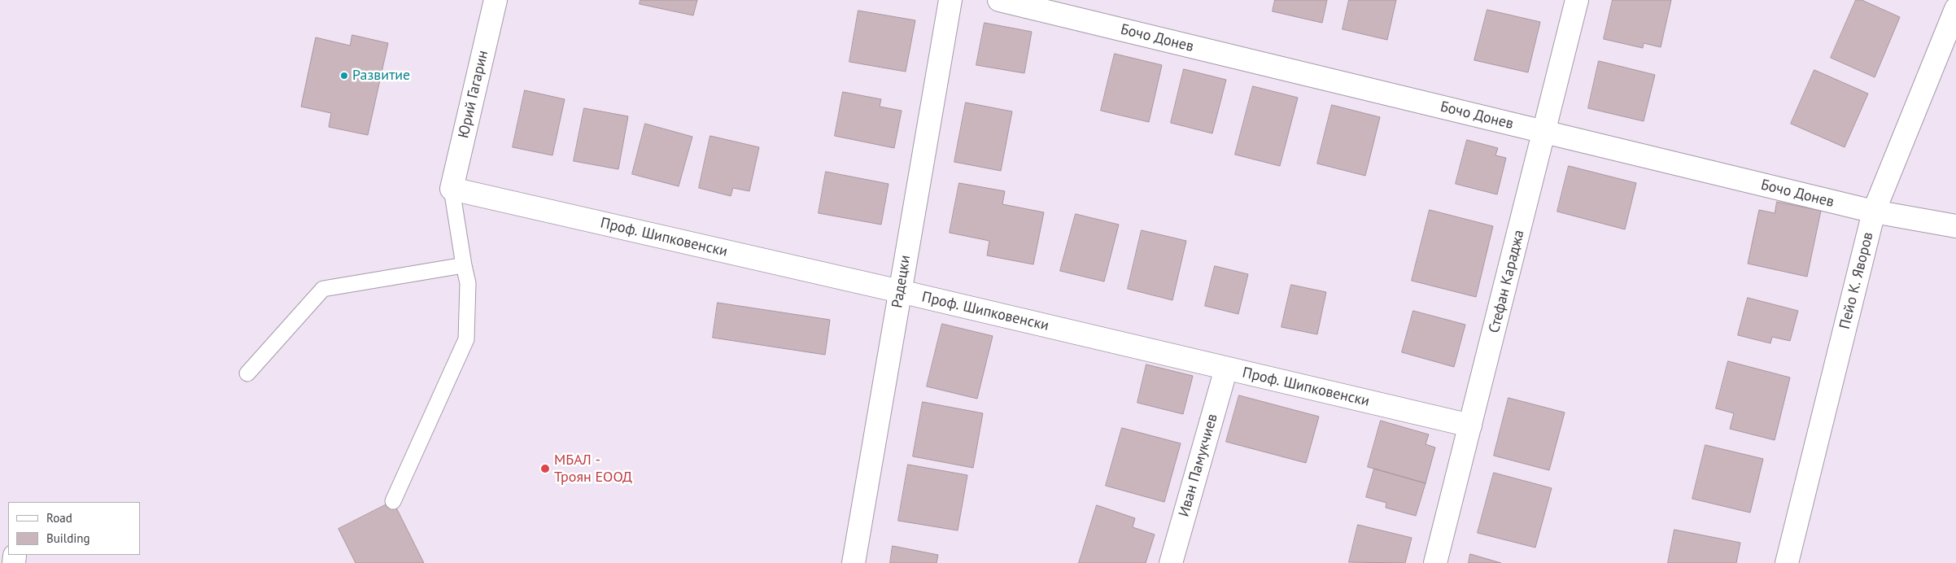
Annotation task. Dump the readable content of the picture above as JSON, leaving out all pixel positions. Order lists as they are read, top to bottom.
{
  "streets": {
    "street": [
      "Бочо Донев",
      "Юрий Гагарин",
      "Проф. Шипковенски",
      "Пейо К. Яворов",
      "Радецки",
      "Стефан Караджа",
      "Иван Памукчиев"
    ]
  },
  "crossings": [
    ["Бочо Донев", "Пейо К. Яворов"],
    ["Бочо Донев", "Стефан Караджа"],
    ["Юрий Гагарин", "Проф. Шипковенски"],
    ["Проф. Шипковенски", "Радецки"],
    ["Проф. Шипковенски", "Стефан Караджа"],
    ["Проф. Шипковенски", "Иван Памукчиев"]
  ],
  "places": ["Развитие", "МБАЛ - Троян ЕООД"],
  "legend": ["Road", "Building"]
}
